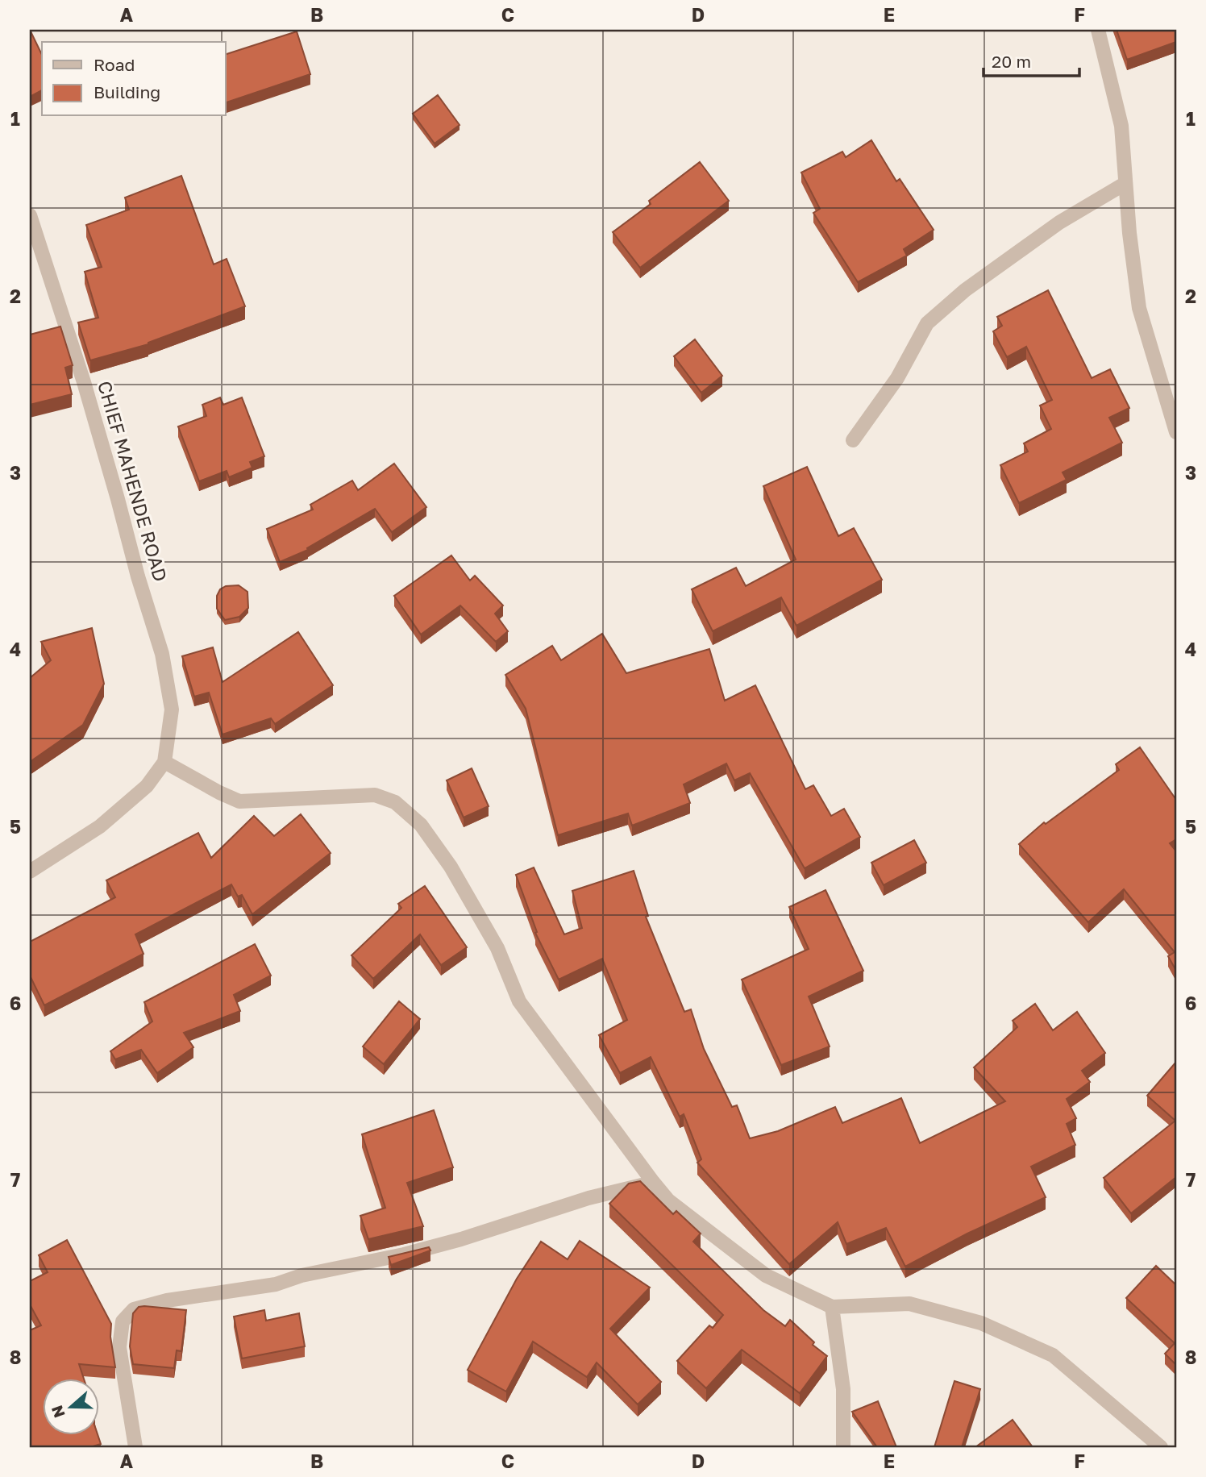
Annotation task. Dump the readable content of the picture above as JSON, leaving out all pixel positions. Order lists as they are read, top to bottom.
{
  "streets": {
    "street": ["CHIEF MAHENDE ROAD"]
  },
  "legend": ["Road", "Building"],
  "scale_bar": "20 m",
  "north": "left",
  "grid": {
    "columns": [
      "A",
      "B",
      "C",
      "D",
      "E",
      "F"
    ],
    "rows": [
      "1",
      "2",
      "3",
      "4",
      "5",
      "6",
      "7",
      "8"
    ]
  }
}
